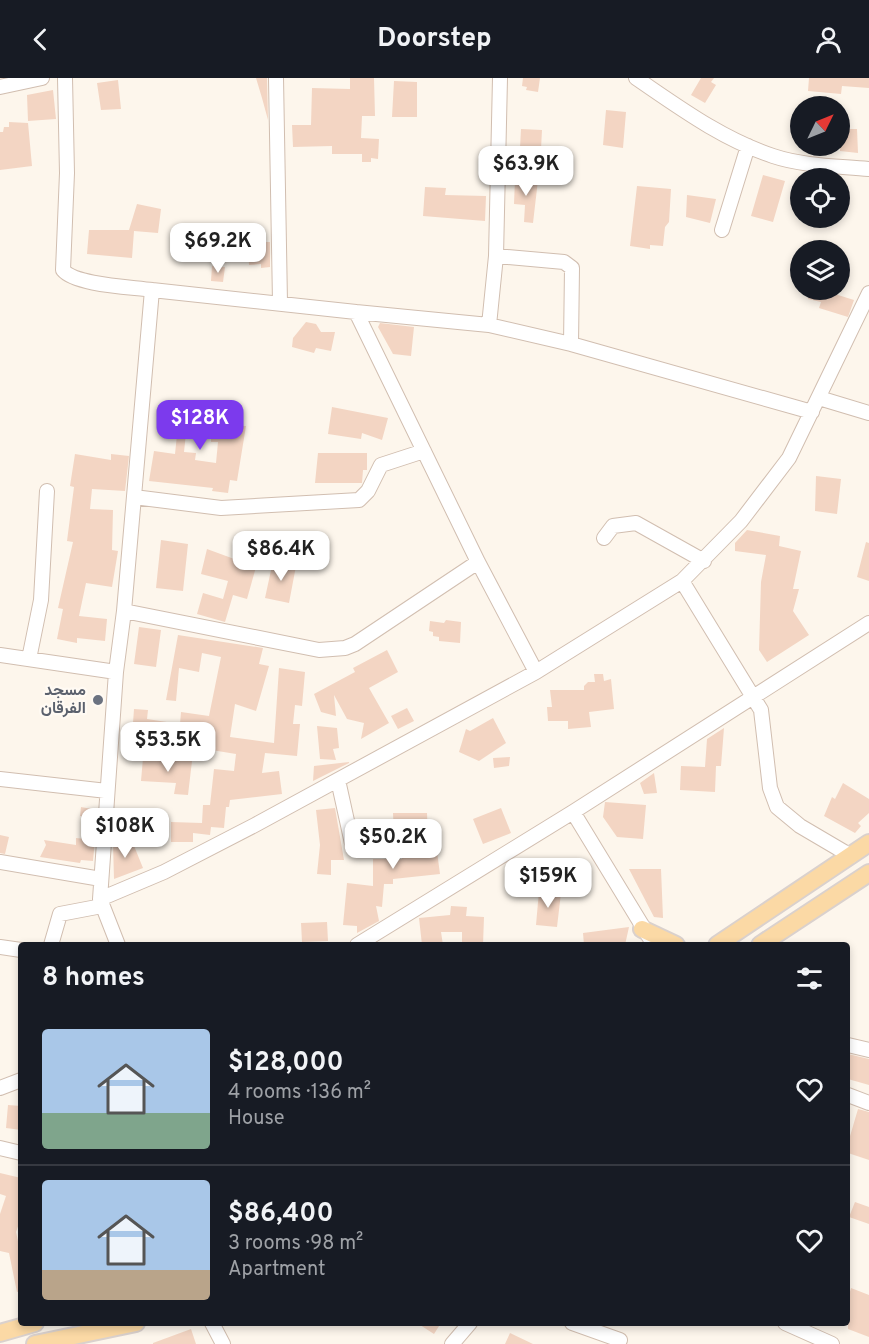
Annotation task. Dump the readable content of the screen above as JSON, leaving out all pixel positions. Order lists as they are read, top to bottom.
{
  "places": ["مسجد الفرقان"],
  "north": "top right",
  "page": {
    "header": "Doorstep",
    "price": [
      "$63.9K",
      "$69.2K",
      "$128K",
      "$86.4K",
      "$53.5K",
      "$108K",
      "$50.2K",
      "$159K"
    ],
    "heading": "8 homes",
    "list": [
      {
        "name": "$128,000",
        "note": "4 rooms · 136 m² · House"
      },
      {
        "name": "$86,400",
        "note": "3 rooms · 98 m² · Apartment"
      }
    ]
  }
}
